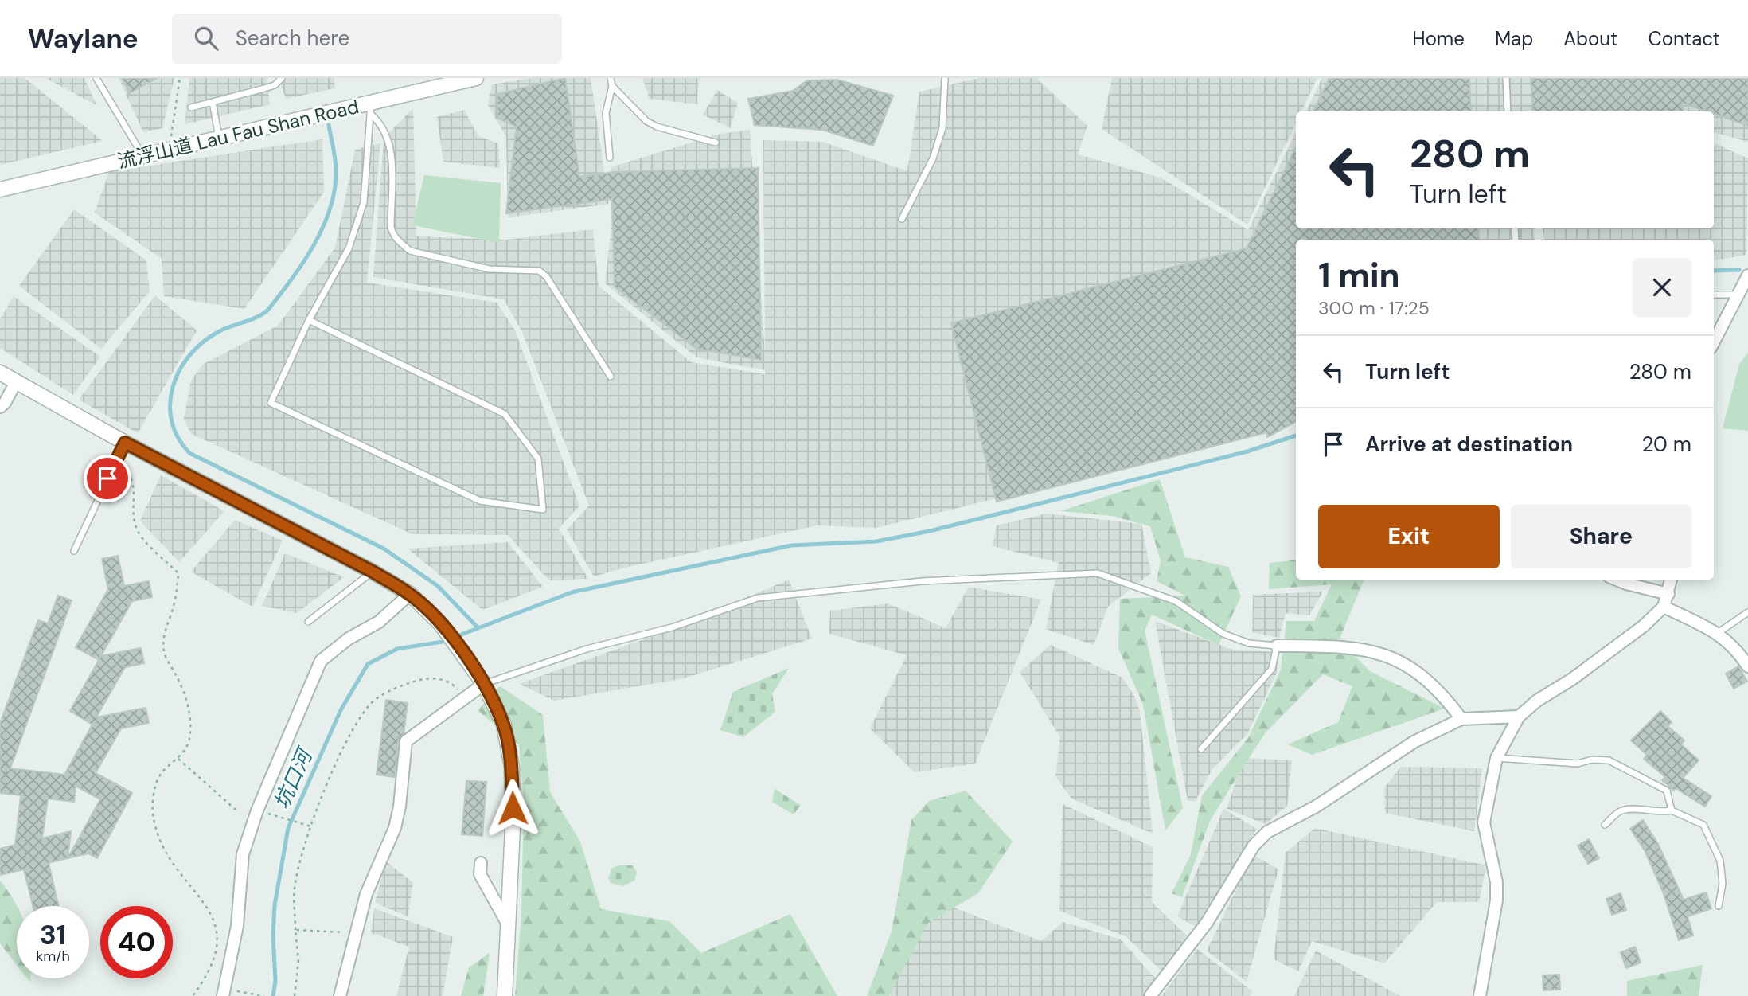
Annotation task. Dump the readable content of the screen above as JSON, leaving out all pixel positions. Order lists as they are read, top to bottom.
{
  "streets": {
    "street": ["流浮山道 Lau Fau Shan Road"]
  },
  "water": ["坑口河"],
  "page": {
    "header": "Waylane",
    "search": "Search here",
    "nav": [
      "Home",
      "Map",
      "About",
      "Contact"
    ],
    "turn": ["280 m", "Turn left"],
    "heading": ["1 min", "300 m · 17:25"],
    "list": [
      {
        "name": "Turn left",
        "value": "280 m"
      },
      {
        "name": "Arrive at destination",
        "value": "20 m"
      }
    ],
    "buttons": ["Exit", "Share"],
    "speed": "31 km/h",
    "limit": "40"
  }
}
